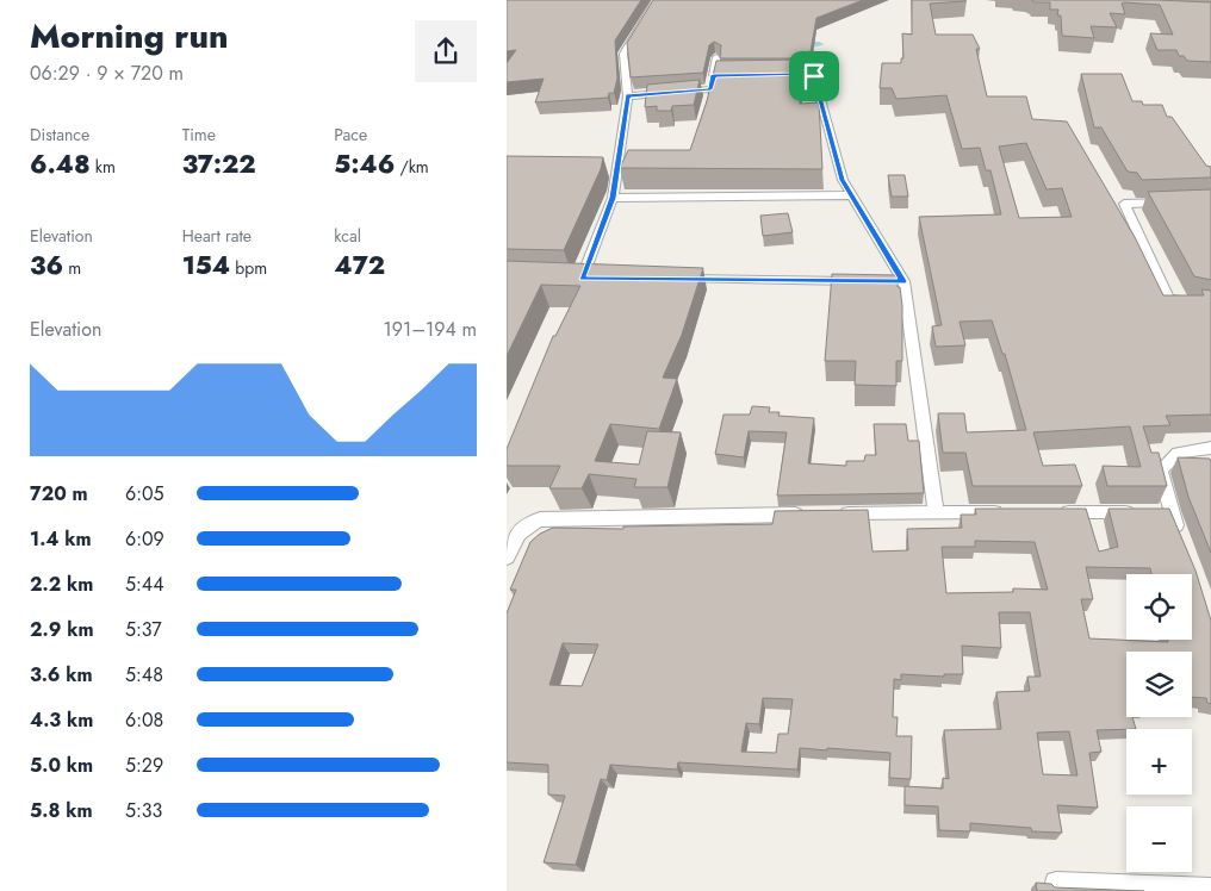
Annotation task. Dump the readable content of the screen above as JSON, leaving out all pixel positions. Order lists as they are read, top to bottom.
{
  "page": {
    "heading": ["Morning run", "06:29 · 9 × 720 m"],
    "stats": [
      ["Distance", "6.48 km"],
      ["Time", "37:22"],
      ["Pace", "5:46 /km"],
      ["Elevation", "36 m"],
      ["Heart rate", "154 bpm"],
      ["kcal", "472"]
    ],
    "chart": ["Elevation", "191–194 m"],
    "list": [
      {
        "name": "720 m",
        "note": "6:05"
      },
      {
        "name": "1.4 km",
        "note": "6:09"
      },
      {
        "name": "2.2 km",
        "note": "5:44"
      },
      {
        "name": "2.9 km",
        "note": "5:37"
      },
      {
        "name": "3.6 km",
        "note": "5:48"
      },
      {
        "name": "4.3 km",
        "note": "6:08"
      },
      {
        "name": "5.0 km",
        "note": "5:29"
      },
      {
        "name": "5.8 km",
        "note": "5:33"
      }
    ],
    "map_buttons": ["+", "−"]
  }
}
